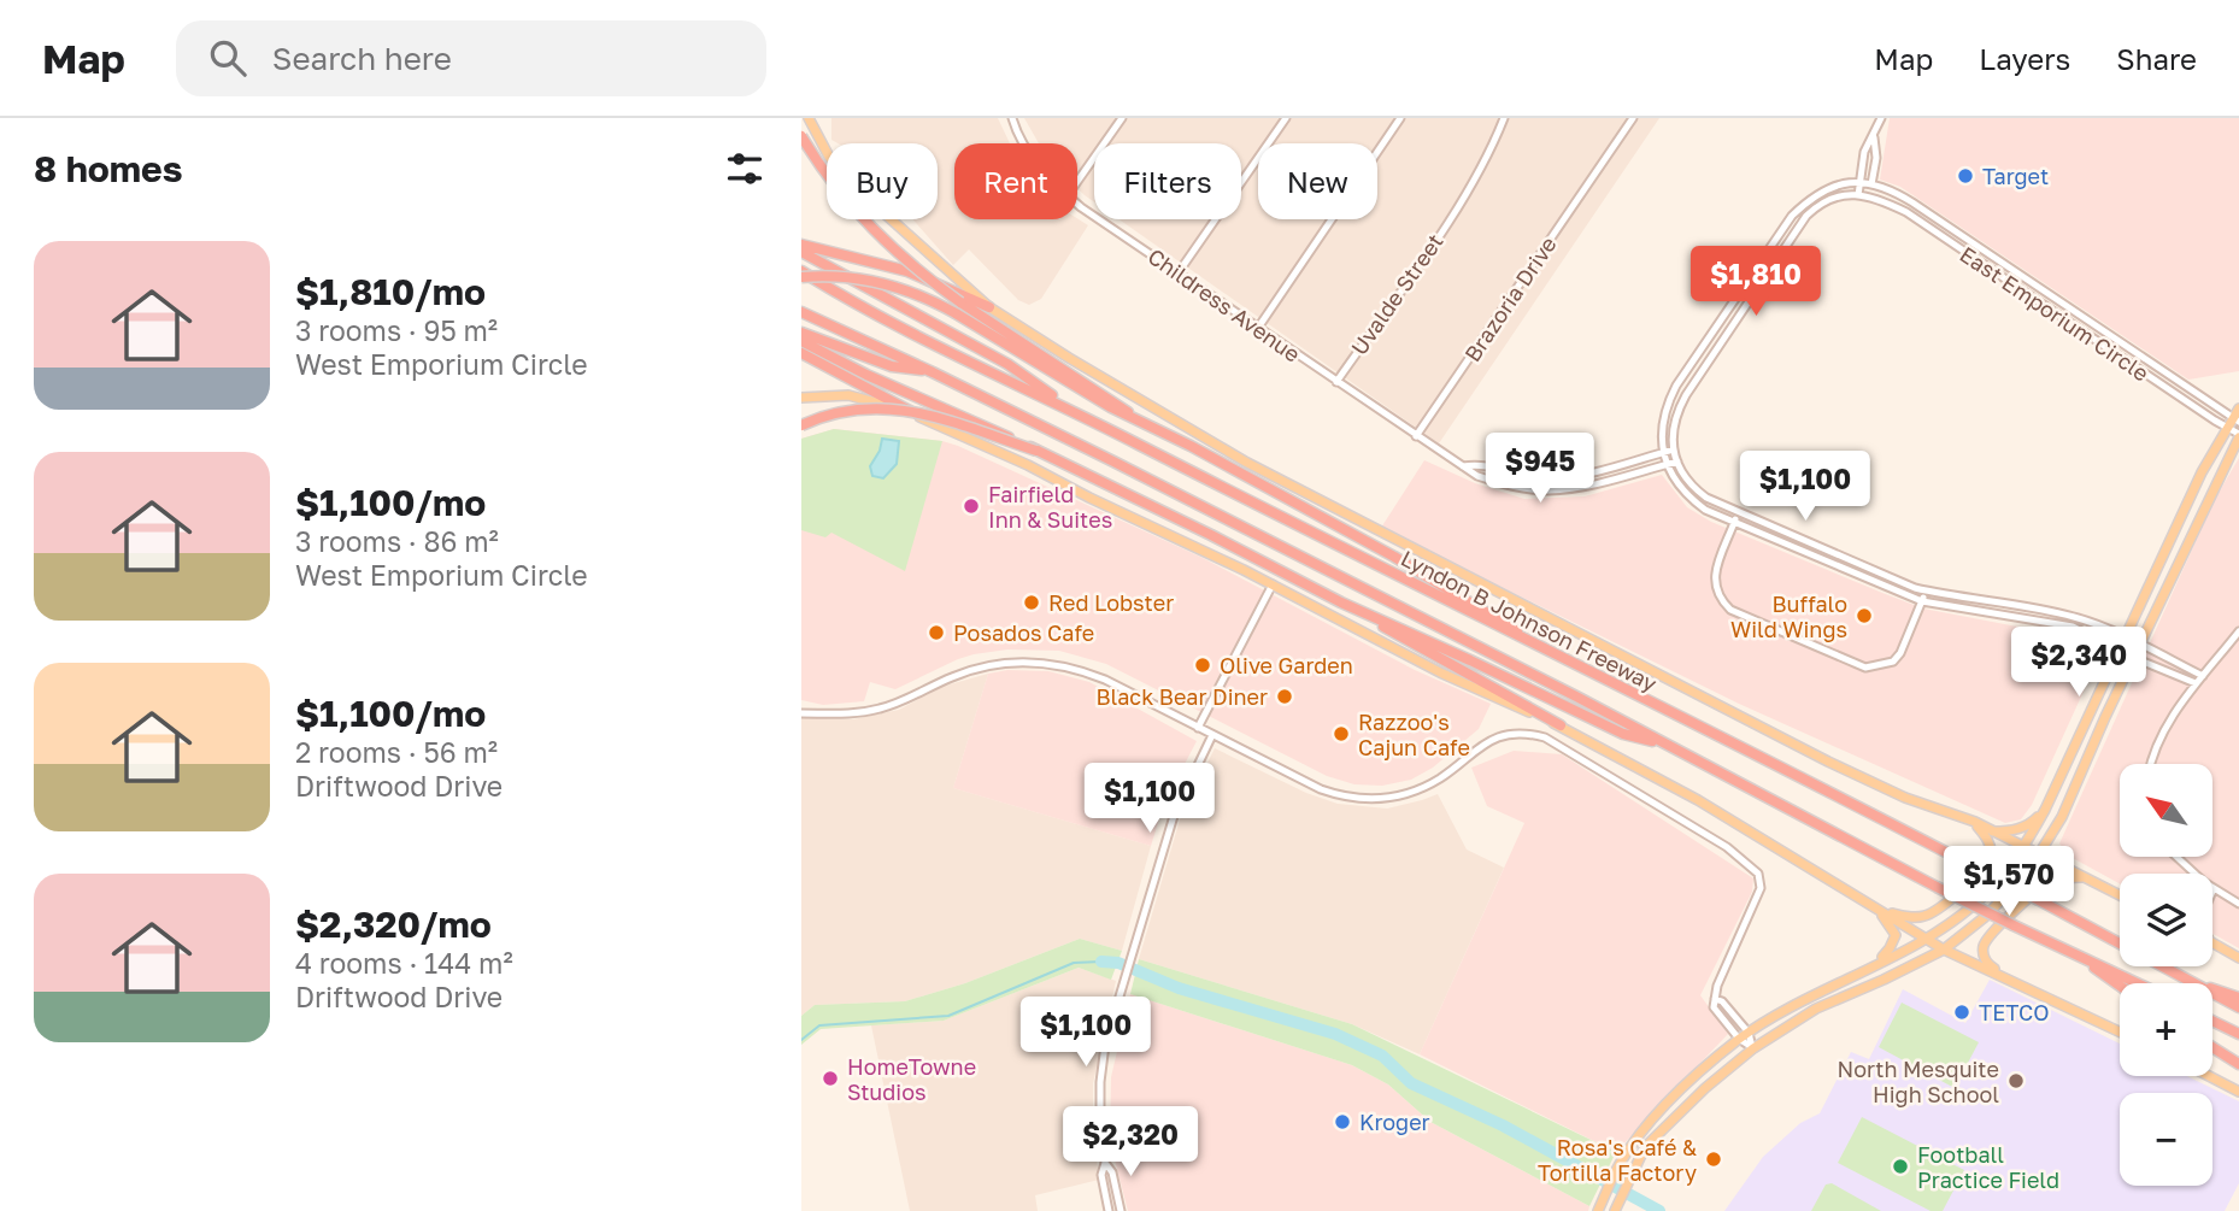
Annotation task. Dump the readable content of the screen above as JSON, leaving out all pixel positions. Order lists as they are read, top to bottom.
{
  "streets": {
    "highway": ["Lyndon B Johnson Freeway"],
    "street": [
      "Uvalde Street",
      "Brazoria Drive",
      "Childress Avenue",
      "East Emporium Circle"
    ]
  },
  "crossings": [
    ["Uvalde Street", "Childress Avenue"],
    ["Brazoria Drive", "Childress Avenue"]
  ],
  "places": [
    "Target",
    "Fairfield Inn & Suites",
    "Red Lobster",
    "Buffalo Wild Wings",
    "Posados Cafe",
    "Olive Garden",
    "Black Bear Diner",
    "Razzoo's Cajun Cafe",
    "TETCO",
    "HomeTowne Studios",
    "North Mesquite High School",
    "Kroger",
    "Rosa's Café & Tortilla Factory",
    "Football Practice Field"
  ],
  "north": "top left",
  "page": {
    "header": "Map",
    "search": "Search here",
    "nav": ["Map", "Layers", "Share"],
    "heading": "8 homes",
    "chip": [
      "Buy",
      "Rent",
      "Filters",
      "New"
    ],
    "list": [
      {
        "name": "$1,810/mo",
        "note": "3 rooms · 95 m² · West Emporium Circle"
      },
      {
        "name": "$1,100/mo",
        "note": "3 rooms · 86 m² · West Emporium Circle"
      },
      {
        "name": "$1,100/mo",
        "note": "2 rooms · 56 m² · Driftwood Drive"
      },
      {
        "name": "$2,320/mo",
        "note": "4 rooms · 144 m² · Driftwood Drive"
      }
    ],
    "price": [
      "$1,810",
      "$945",
      "$1,100",
      "$2,340",
      "$1,100",
      "$1,570",
      "$1,100",
      "$2,320"
    ],
    "map_buttons": ["+", "−"]
  }
}
